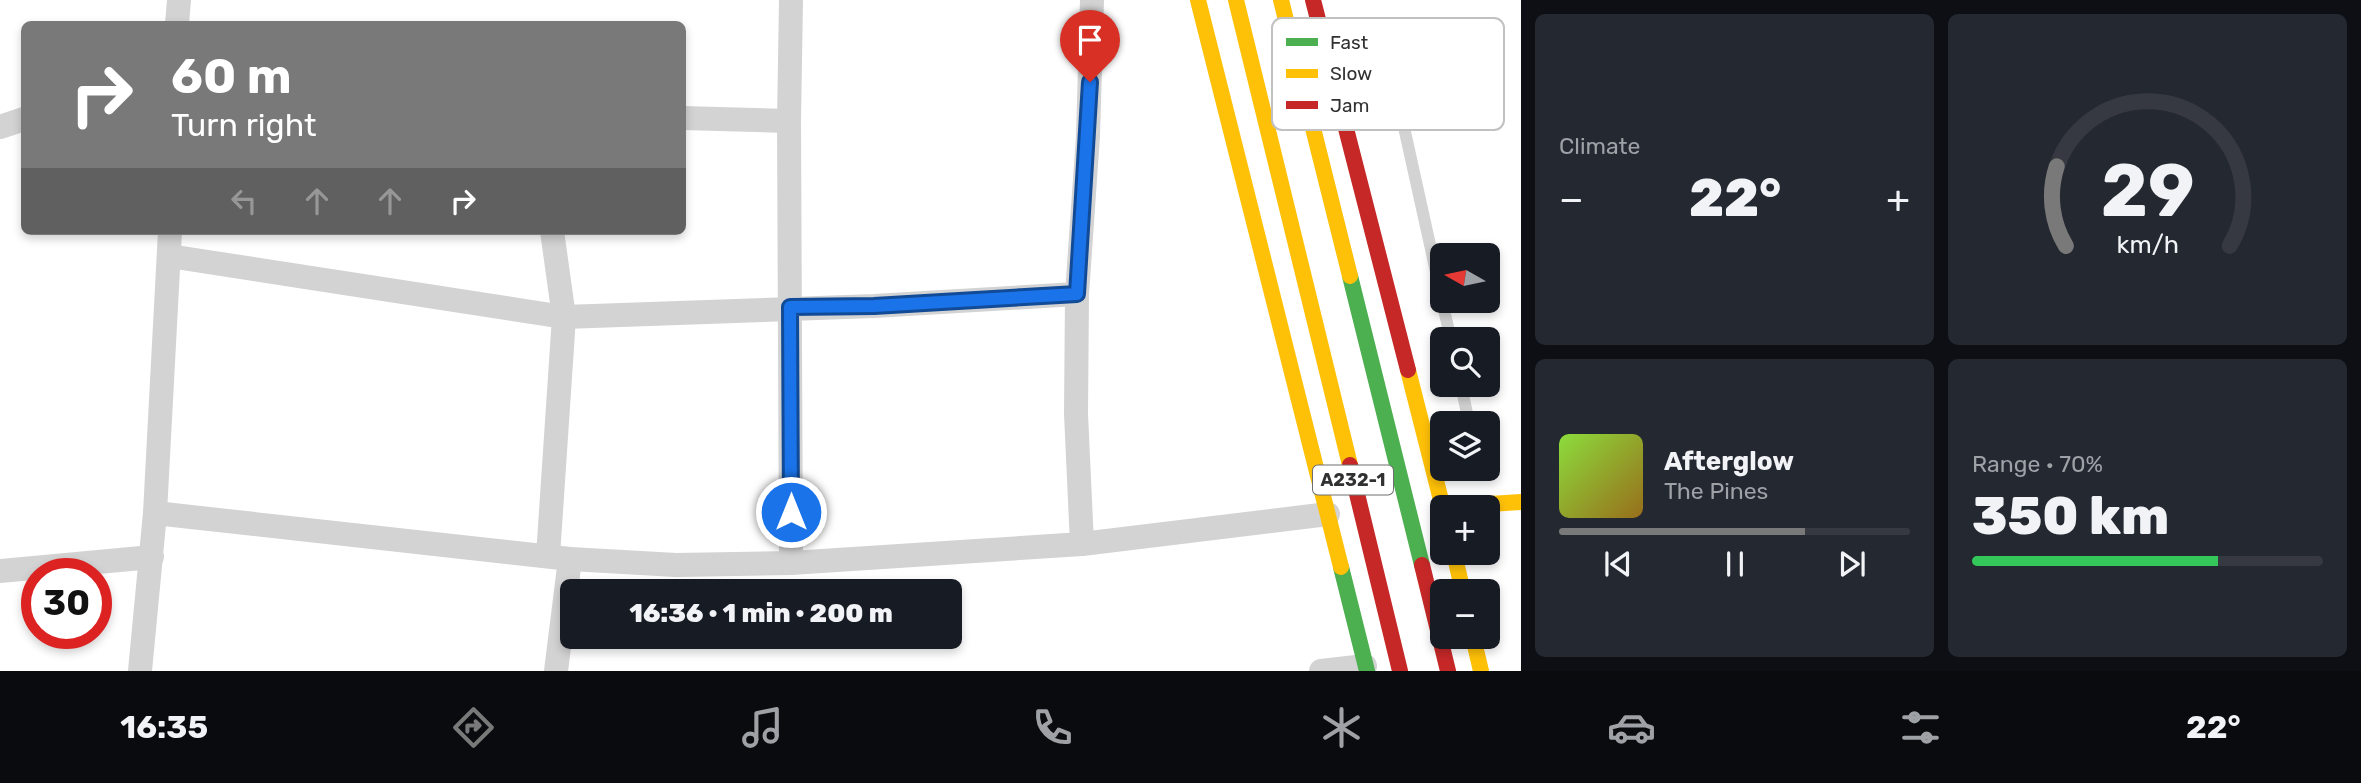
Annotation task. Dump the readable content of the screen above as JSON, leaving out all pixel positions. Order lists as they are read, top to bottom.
{
  "streets": {
    "main road": ["A232-1"]
  },
  "legend": ["Fast", "Slow", "Jam"],
  "north": "left",
  "page": {
    "tile": [
      "Climate",
      ["Range · 70%", "350 km"]
    ],
    "turn": ["60 m", "Turn right"],
    "heat": ["−", "22°", "+"],
    "map_buttons": ["+", "−"],
    "song": ["Afterglow", "The Pines"],
    "limit": "30",
    "trip": "16:36 · 1 min · 200 m",
    "tabs": ["16:35", "22°"],
    "gauge": ["29", "km/h"]
  }
}
